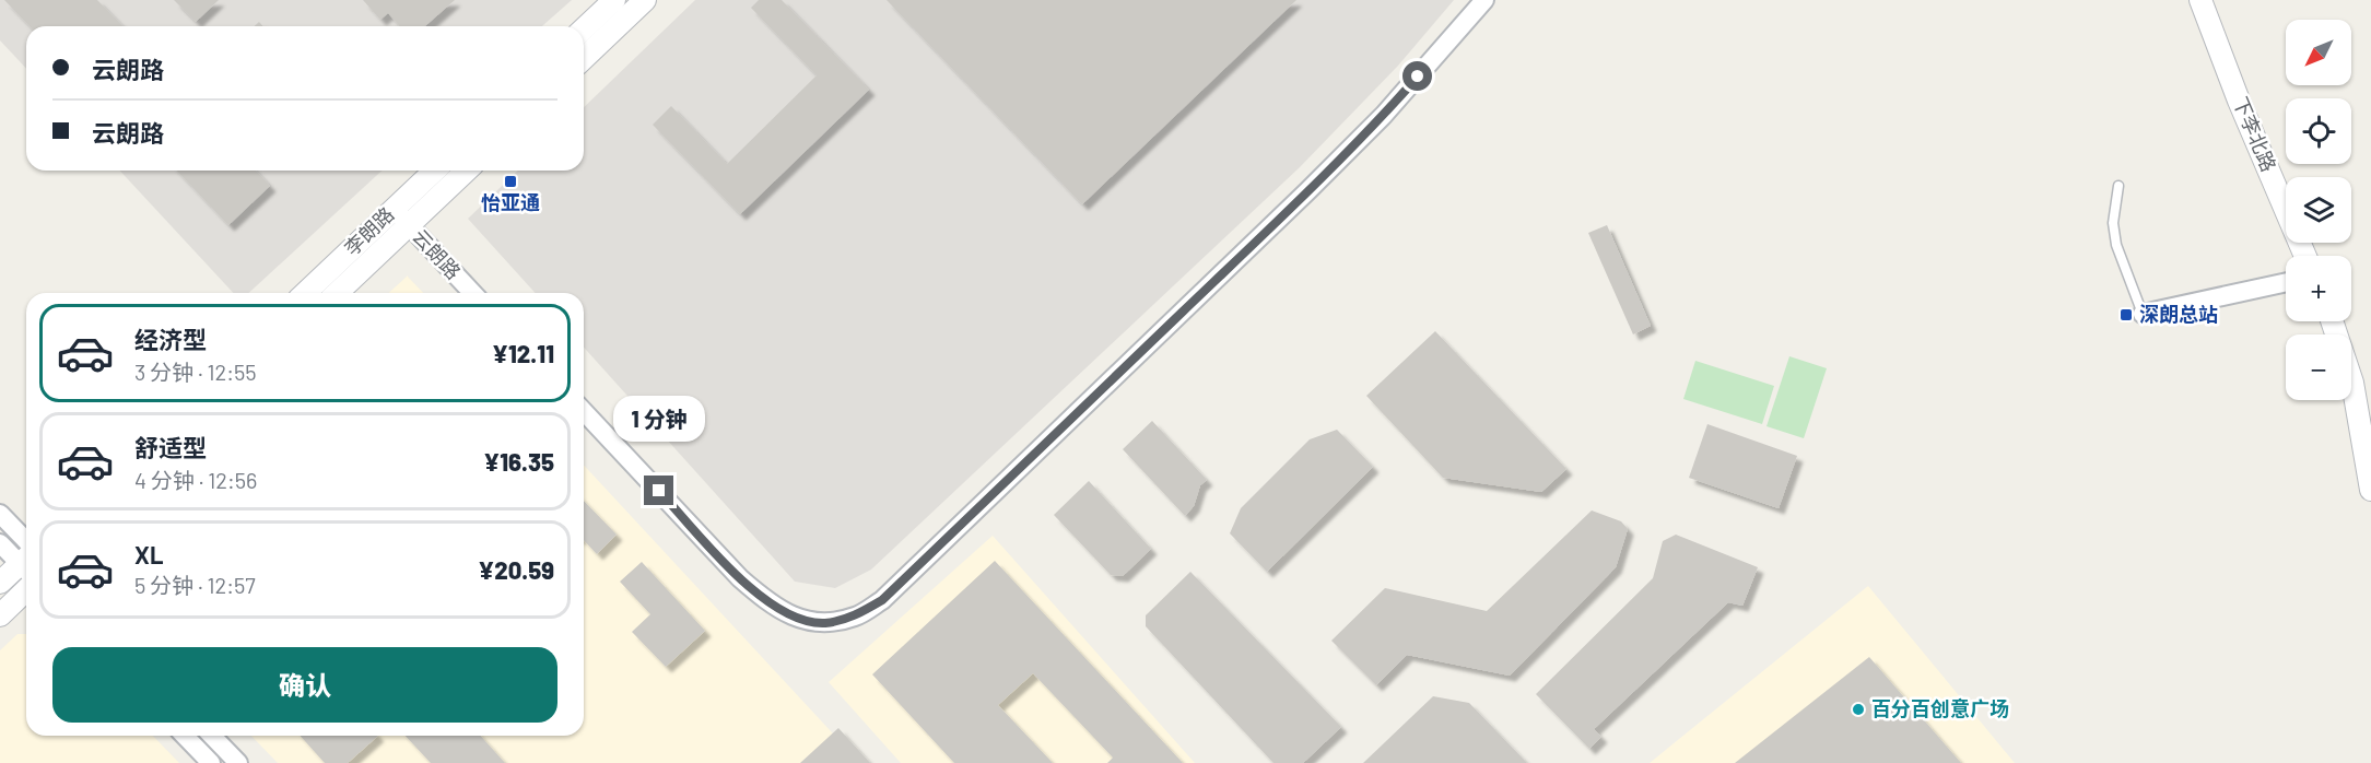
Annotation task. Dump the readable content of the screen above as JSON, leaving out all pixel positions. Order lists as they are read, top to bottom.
{
  "streets": {
    "street": ["下李北路", "李朗路", "云朗路"]
  },
  "crossings": [
    ["李朗路", "云朗路"]
  ],
  "places": {
    "transit": ["怡亚通", "深朗总站"],
    "other": ["百分百创意广场"]
  },
  "north": "bottom left",
  "page": {
    "map_buttons": ["+", "−"],
    "banner": ["云朗路", "云朗路"],
    "list": [
      {
        "name": "经济型",
        "note": "3 分钟 · 12:55",
        "value": "¥12.11"
      },
      {
        "name": "舒适型",
        "note": "4 分钟 · 12:56",
        "value": "¥16.35"
      },
      {
        "name": "XL",
        "note": "5 分钟 · 12:57",
        "value": "¥20.59"
      }
    ],
    "bubble": "1 分钟",
    "buttons": "确认"
  }
}
